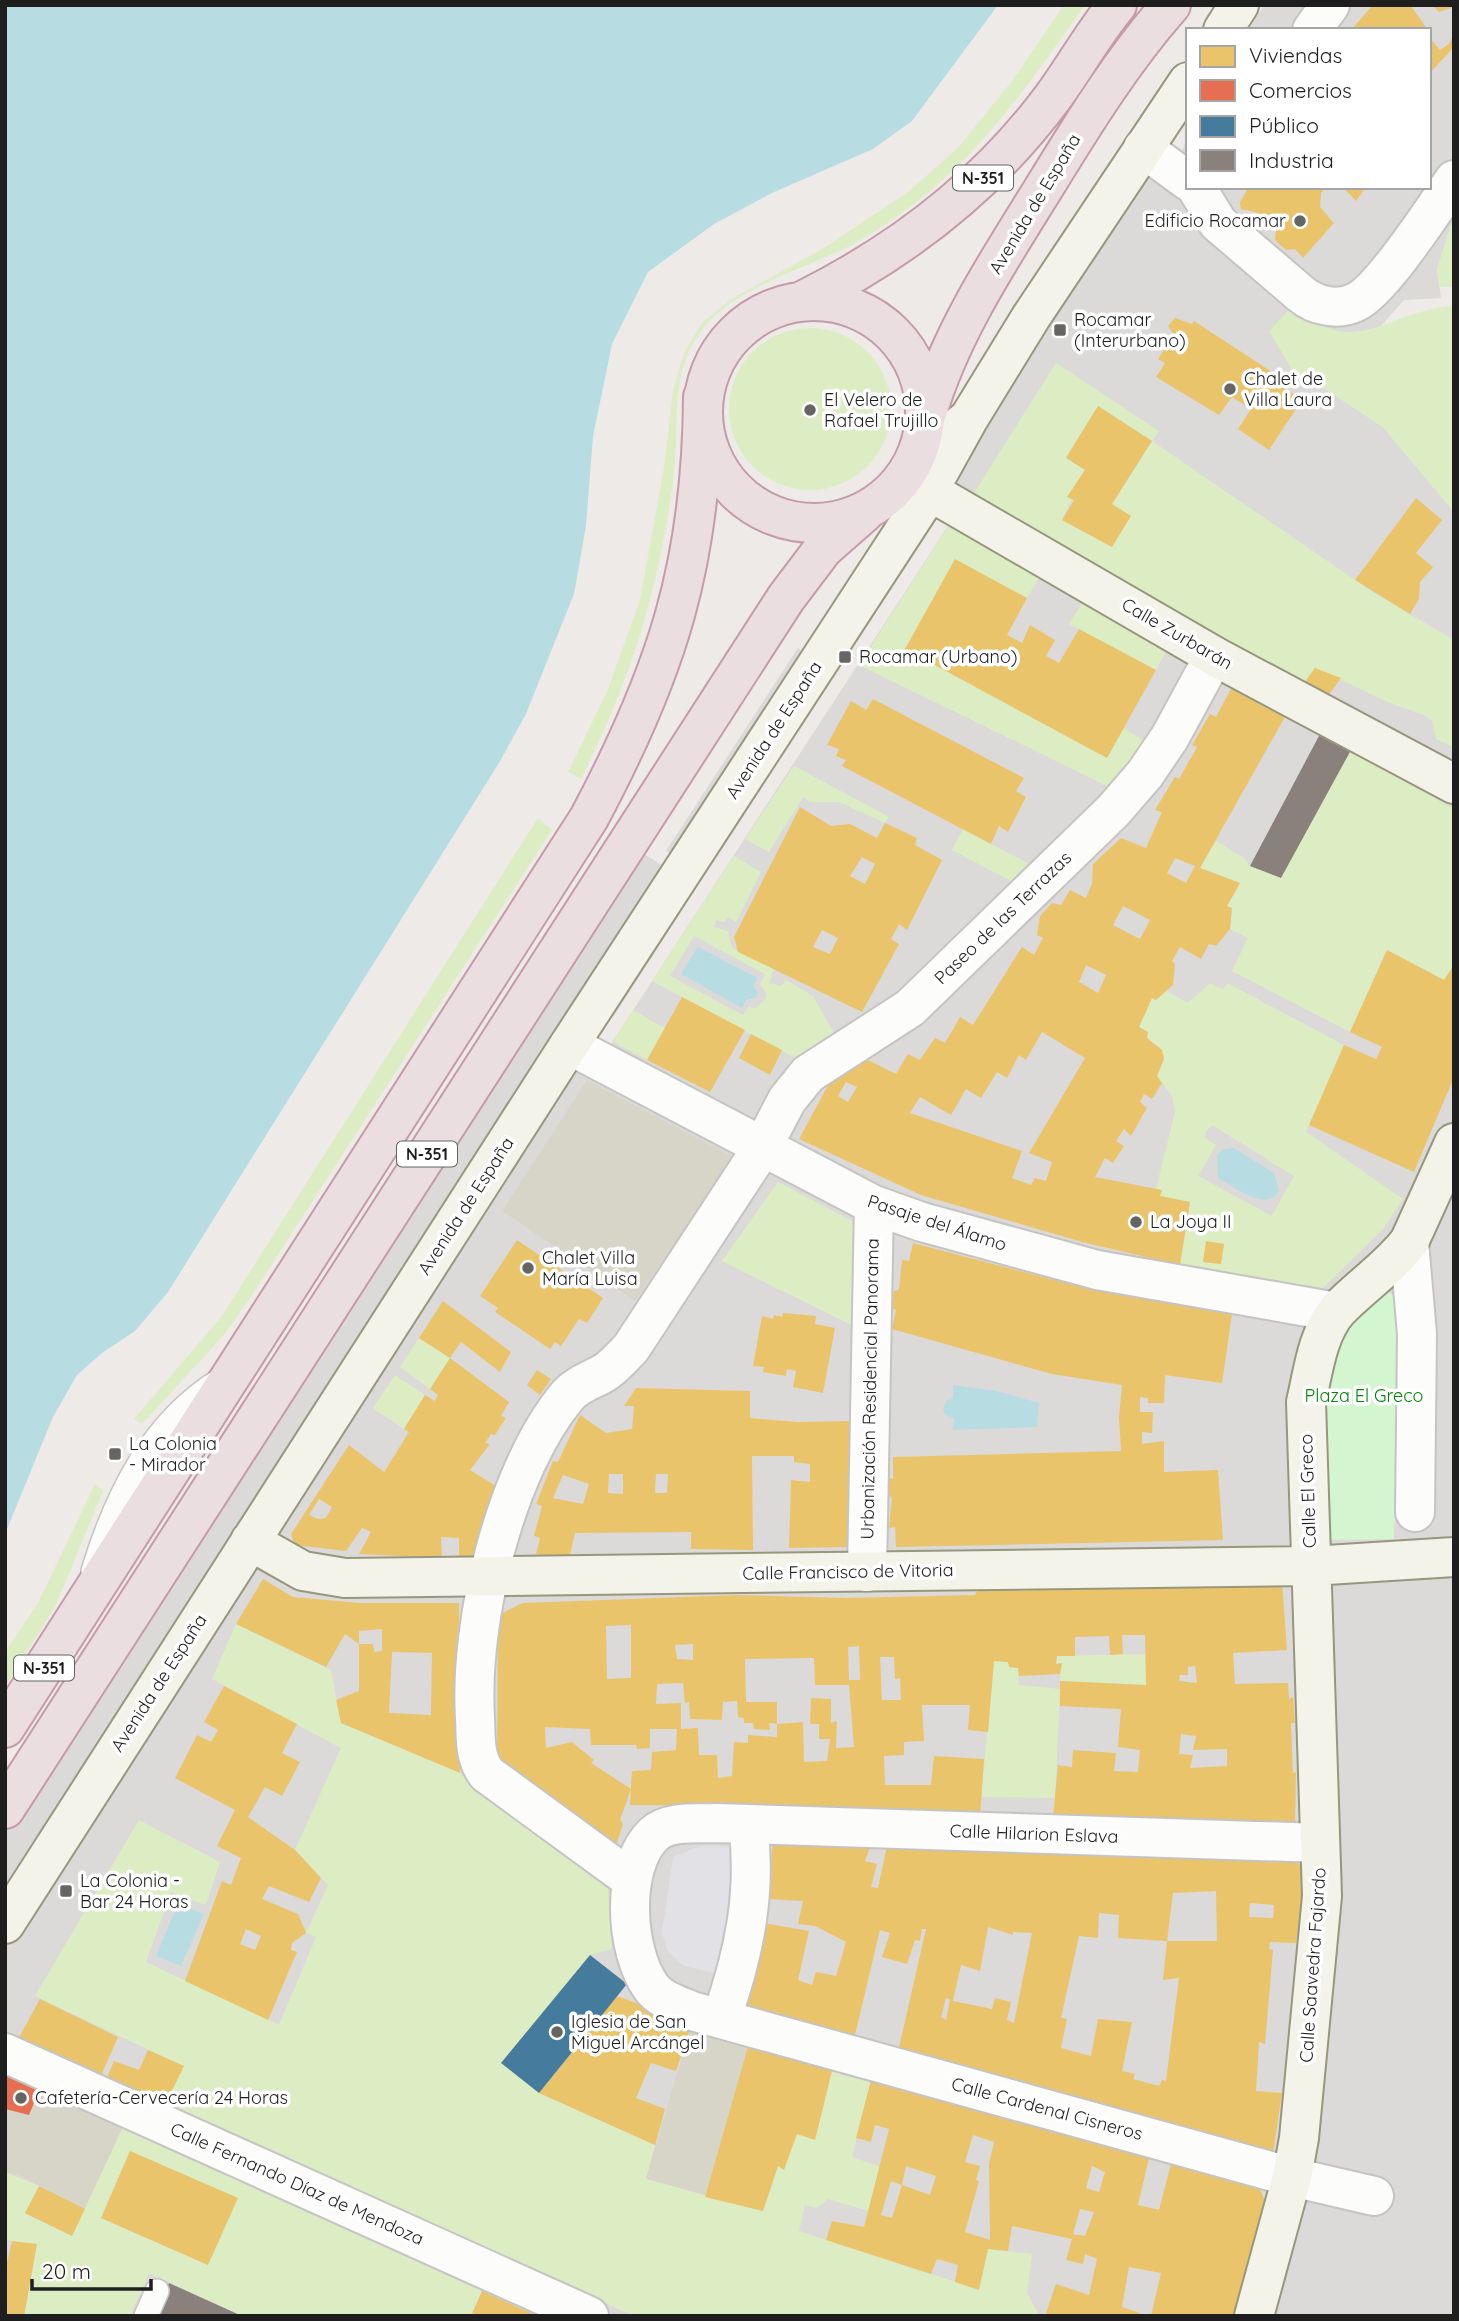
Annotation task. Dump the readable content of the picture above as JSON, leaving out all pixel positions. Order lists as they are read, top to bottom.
{
  "streets": {
    "highway": ["N-351", "Avenida de España"],
    "street": [
      "Calle Zurbarán",
      "Paseo de las Terrazas",
      "Pasaje del Álamo",
      "Urbanización Residencial Panorama",
      "Calle El Greco",
      "Calle Francisco de Vitoria",
      "Calle Hilarion Eslava",
      "Calle Saavedra Fajardo",
      "Calle Cardenal Cisneros",
      "Calle Fernando Díaz de Mendoza"
    ]
  },
  "crossings": [
    ["N-351", "Avenida de España"],
    ["N-351", "Calle Zurbarán"],
    ["Avenida de España", "Calle Zurbarán"],
    ["Avenida de España", "Pasaje del Álamo"],
    ["Avenida de España", "Calle Francisco de Vitoria"],
    ["Calle Zurbarán", "Paseo de las Terrazas"],
    ["Paseo de las Terrazas", "Pasaje del Álamo"],
    ["Paseo de las Terrazas", "Calle Francisco de Vitoria"],
    ["Paseo de las Terrazas", "Calle Hilarion Eslava"],
    ["Paseo de las Terrazas", "Calle Cardenal Cisneros"],
    ["Pasaje del Álamo", "Urbanización Residencial Panorama"],
    ["Pasaje del Álamo", "Calle El Greco"],
    ["Urbanización Residencial Panorama", "Calle Francisco de Vitoria"],
    ["Calle El Greco", "Calle Francisco de Vitoria"],
    ["Calle El Greco", "Calle Saavedra Fajardo"],
    ["Calle Francisco de Vitoria", "Calle Saavedra Fajardo"],
    ["Calle Hilarion Eslava", "Calle Saavedra Fajardo"],
    ["Calle Hilarion Eslava", "Calle Cardenal Cisneros"],
    ["Calle Saavedra Fajardo", "Calle Cardenal Cisneros"]
  ],
  "parks": ["Plaza El Greco"],
  "places": {
    "other": [
      "Edificio Rocamar",
      "Chalet de Villa Laura",
      "El Velero de Rafael Trujillo",
      "La Joya II",
      "Chalet Villa María Luisa",
      "Iglesia de San Miguel Arcángel",
      "Cafetería-Cervecería 24 Horas"
    ],
    "transit": [
      "Rocamar (Interurbano)",
      "Rocamar (Urbano)",
      "La Colonia - Mirador",
      "La Colonia - Bar 24 Horas"
    ]
  },
  "legend": [
    "Viviendas",
    "Comercios",
    "Público",
    "Industria"
  ],
  "scale_bar": "20 m"
}
